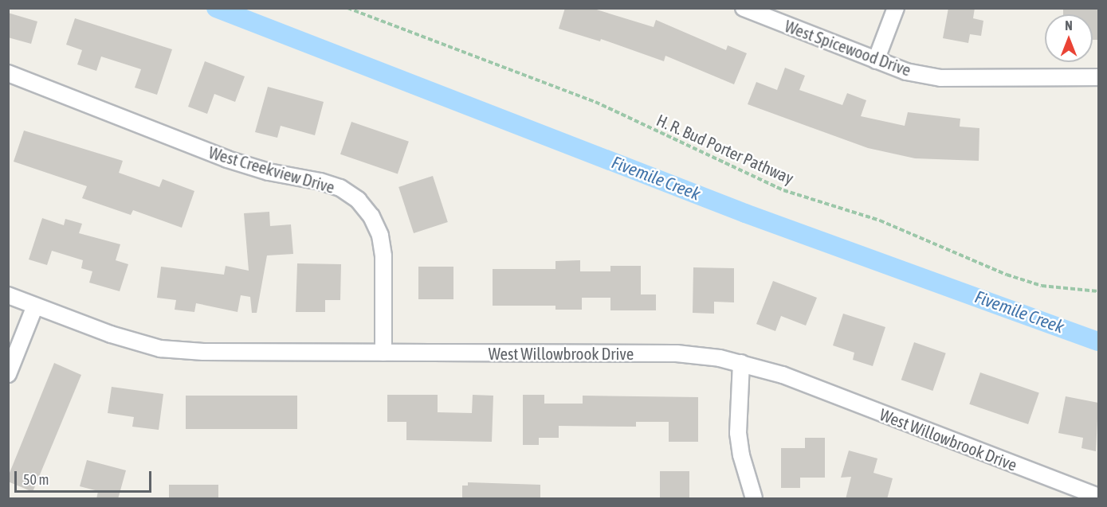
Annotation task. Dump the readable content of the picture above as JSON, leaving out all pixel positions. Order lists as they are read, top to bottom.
{
  "streets": {
    "street": ["West Spicewood Drive", "West Creekview Drive", "West Willowbrook Drive"],
    "path": ["H. R. Bud Porter Pathway"]
  },
  "crossings": [
    ["West Creekview Drive", "West Willowbrook Drive"]
  ],
  "water": ["Fivemile Creek"],
  "scale_bar": "50 m",
  "north": "top"
}
